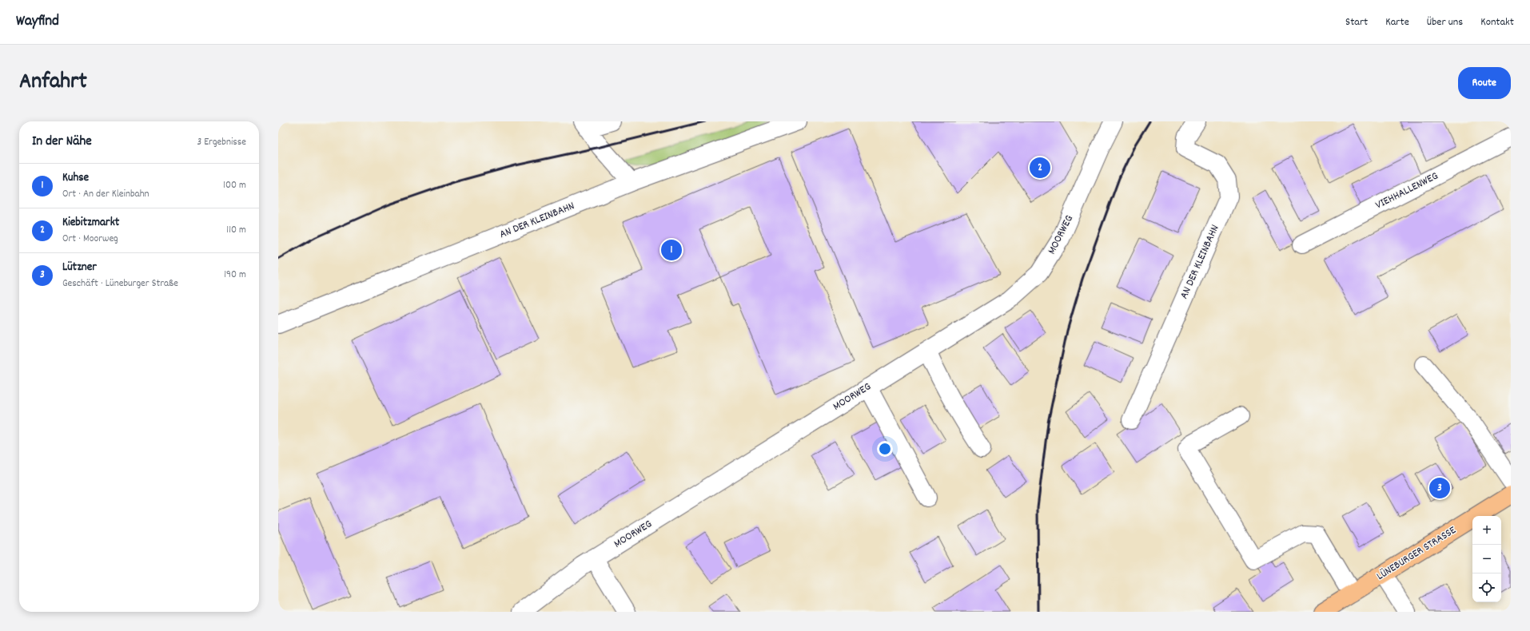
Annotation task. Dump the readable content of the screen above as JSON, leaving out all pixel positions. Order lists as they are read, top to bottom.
{
  "streets": {
    "main road": ["LÜNEBURGER STRASSE"],
    "street": ["VIEHHALLENWEG", "AN DER KLEINBAHN", "MOORWEG"]
  },
  "page": {
    "header": "Wayfind",
    "nav": [
      "Start",
      "Karte",
      "Über uns",
      "Kontakt"
    ],
    "title": "Anfahrt",
    "buttons": "Route",
    "heading": ["In der Nähe", "3 Ergebnisse"],
    "pins": ["2", "1", "3"],
    "list": [
      {
        "mark": "1",
        "name": "Kuhse",
        "note": "Ort · An der Kleinbahn",
        "value": "100 m"
      },
      {
        "mark": "2",
        "name": "Kiebitzmarkt",
        "note": "Ort · Moorweg",
        "value": "110 m"
      },
      {
        "mark": "3",
        "name": "Lützner",
        "note": "Geschäft · Lüneburger Straße",
        "value": "190 m"
      }
    ],
    "map_buttons": ["+", "−"]
  }
}
